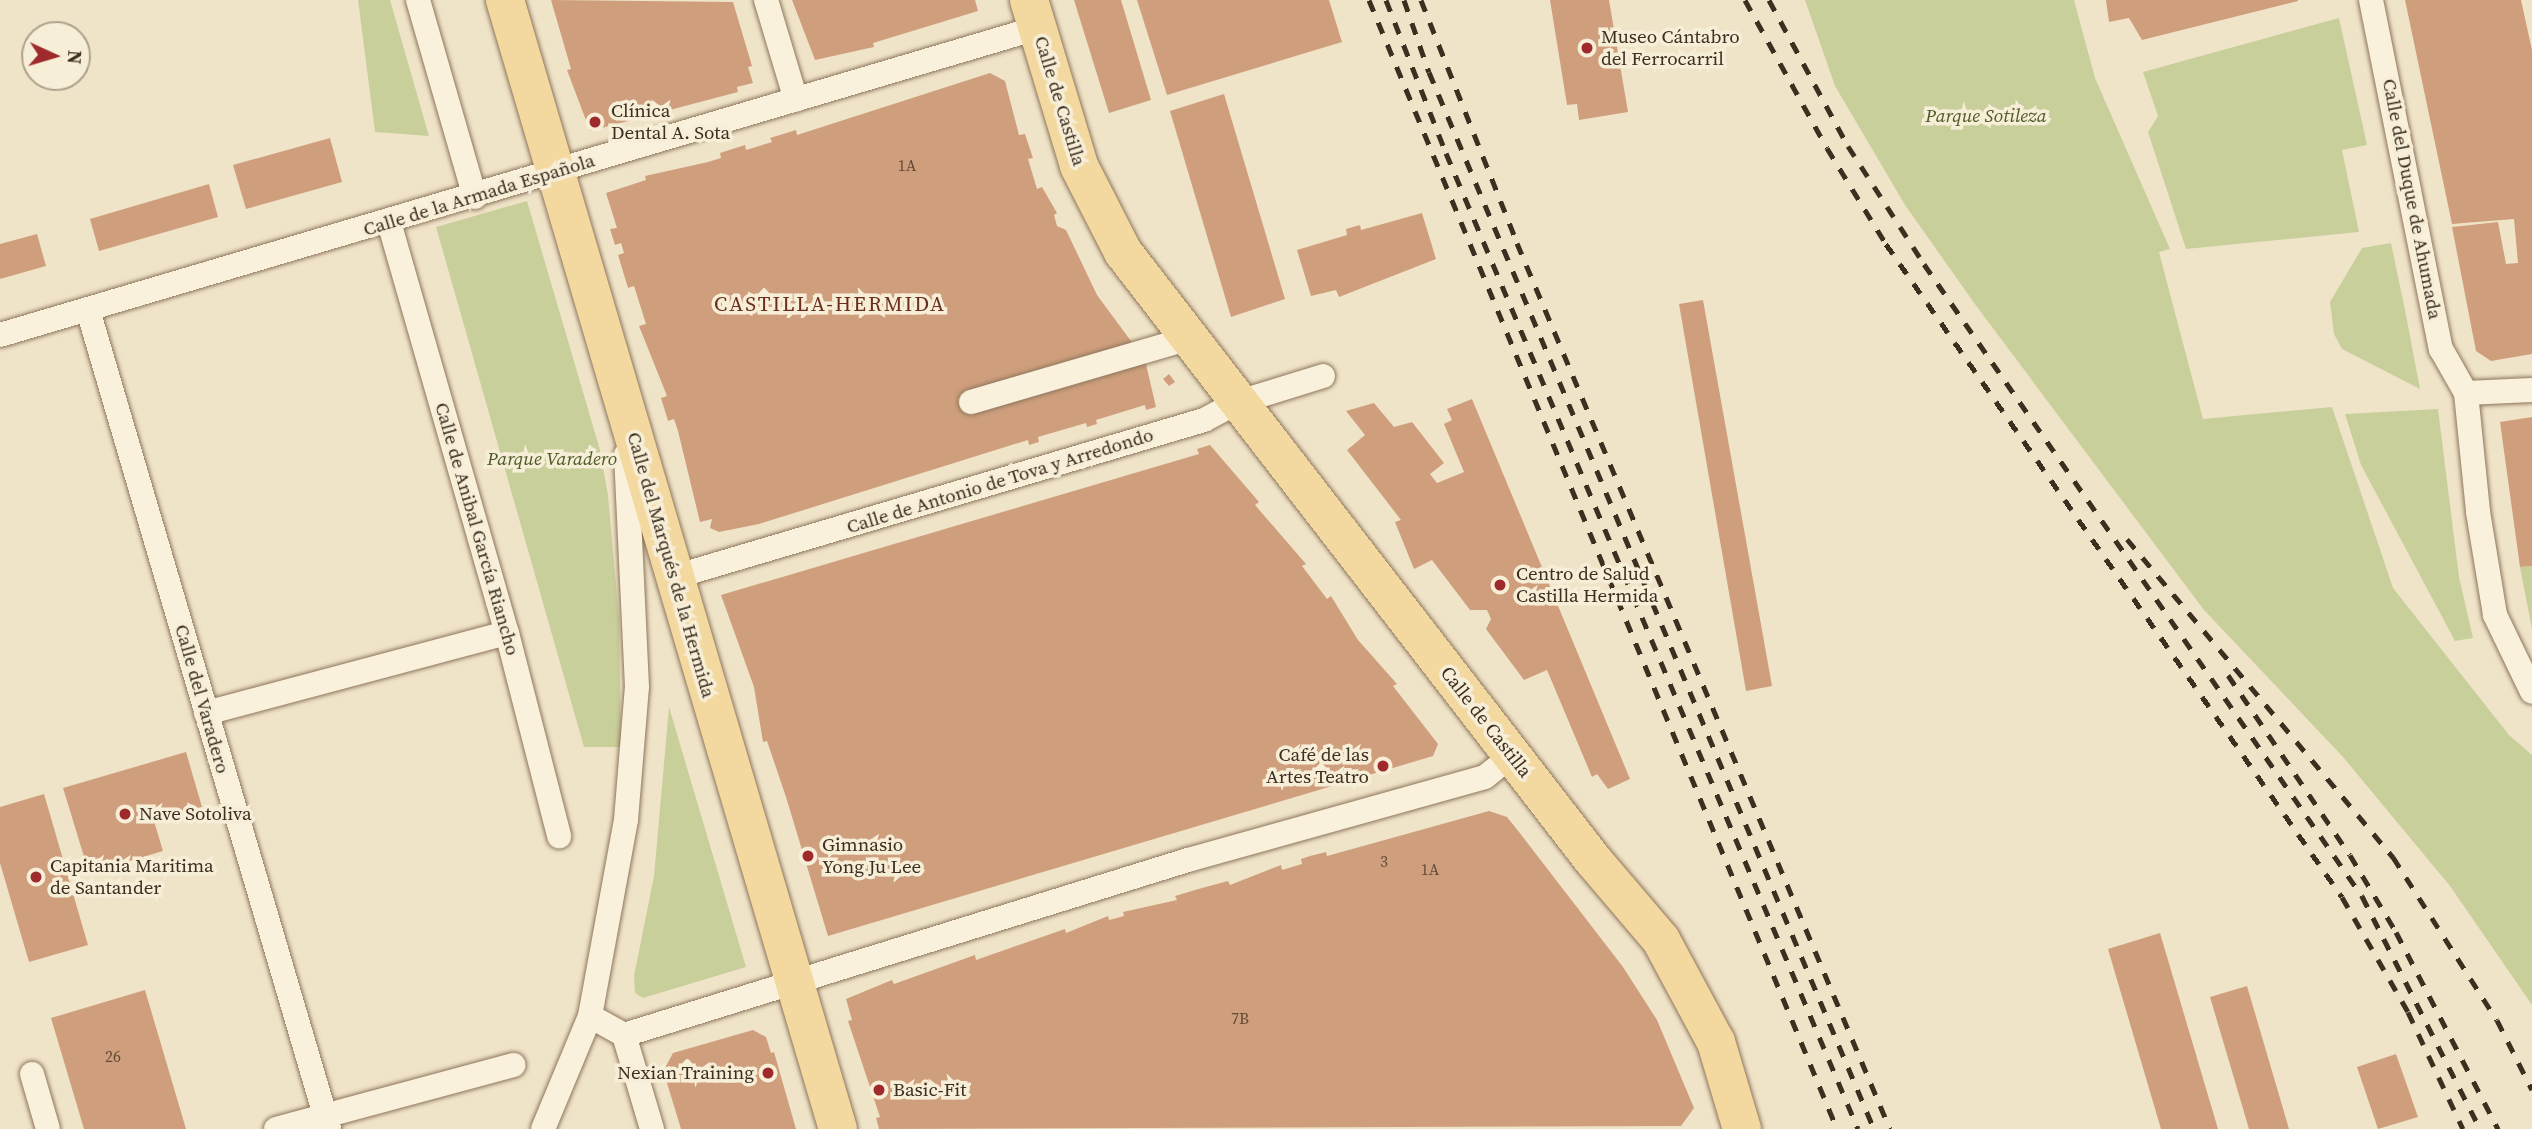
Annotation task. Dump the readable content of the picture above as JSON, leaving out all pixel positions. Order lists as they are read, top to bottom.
{
  "streets": {
    "main road": ["Calle de Castilla", "Calle del Marqués de la Hermida"],
    "street": [
      "Calle de la Armada Española",
      "Calle del Duque de Ahumada",
      "Calle de Antonio de Tova y Arredondo",
      "Calle de Anibal García Riancho",
      "Calle del Varadero"
    ]
  },
  "crossings": [
    ["Calle de Castilla", "Calle de la Armada Española"],
    ["Calle de Castilla", "Calle de Antonio de Tova y Arredondo"],
    ["Calle de la Armada Española", "Calle de Anibal García Riancho"],
    ["Calle de la Armada Española", "Calle del Marqués de la Hermida"],
    ["Calle de la Armada Española", "Calle del Varadero"],
    ["Calle de Antonio de Tova y Arredondo", "Calle del Marqués de la Hermida"]
  ],
  "districts": ["CASTILLA-HERMIDA"],
  "parks": ["Parque Sotileza", "Parque Varadero"],
  "places": [
    "Museo Cántabro del Ferrocarril",
    "Clínica Dental A. Sota",
    "Centro de Salud Castilla Hermida",
    "Café de las Artes Teatro",
    "Nave Sotoliva",
    "Gimnasio Yong Ju Lee",
    "Capitania Maritima de Santander",
    "Nexian Training",
    "Basic-Fit"
  ],
  "house_numbers": [
    "1A",
    "3",
    "1A",
    "7B",
    "26"
  ],
  "north": "right"
}
